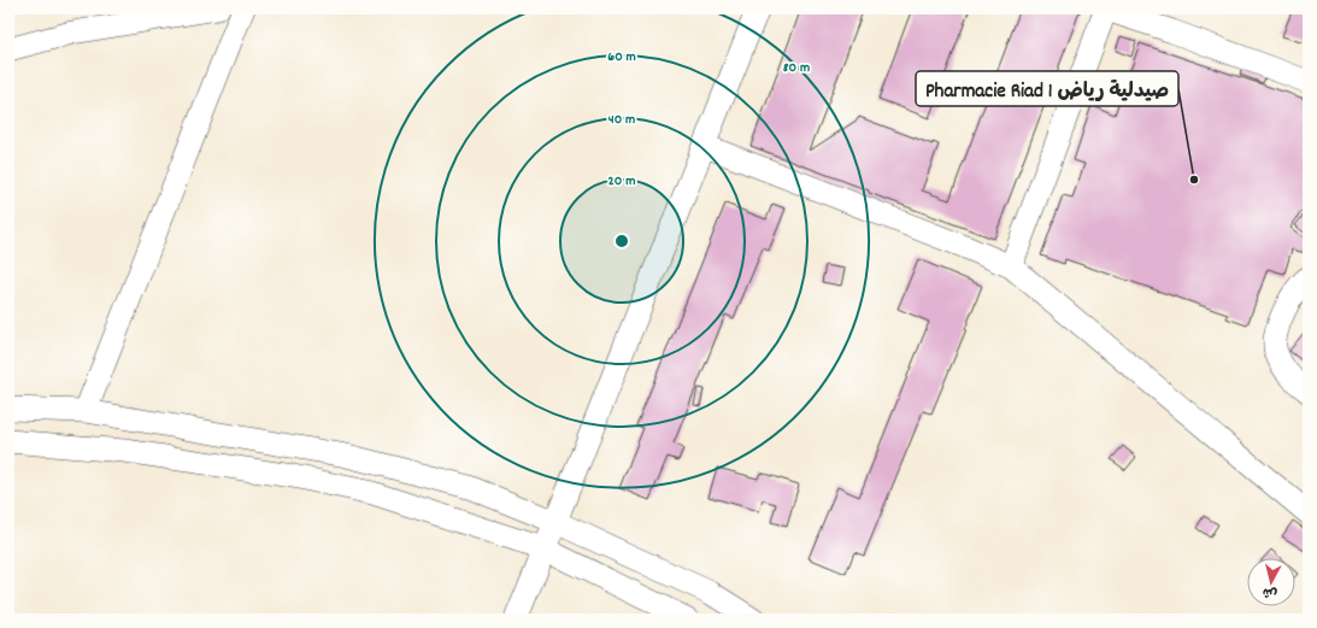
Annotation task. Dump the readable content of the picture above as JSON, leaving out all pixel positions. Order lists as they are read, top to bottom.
{
  "places": ["Pharmacie Riad 1 صيدلية رياض"],
  "north": "bottom",
  "rings": [
    "60 m",
    "80 m",
    "40 m",
    "20 m"
  ]
}
